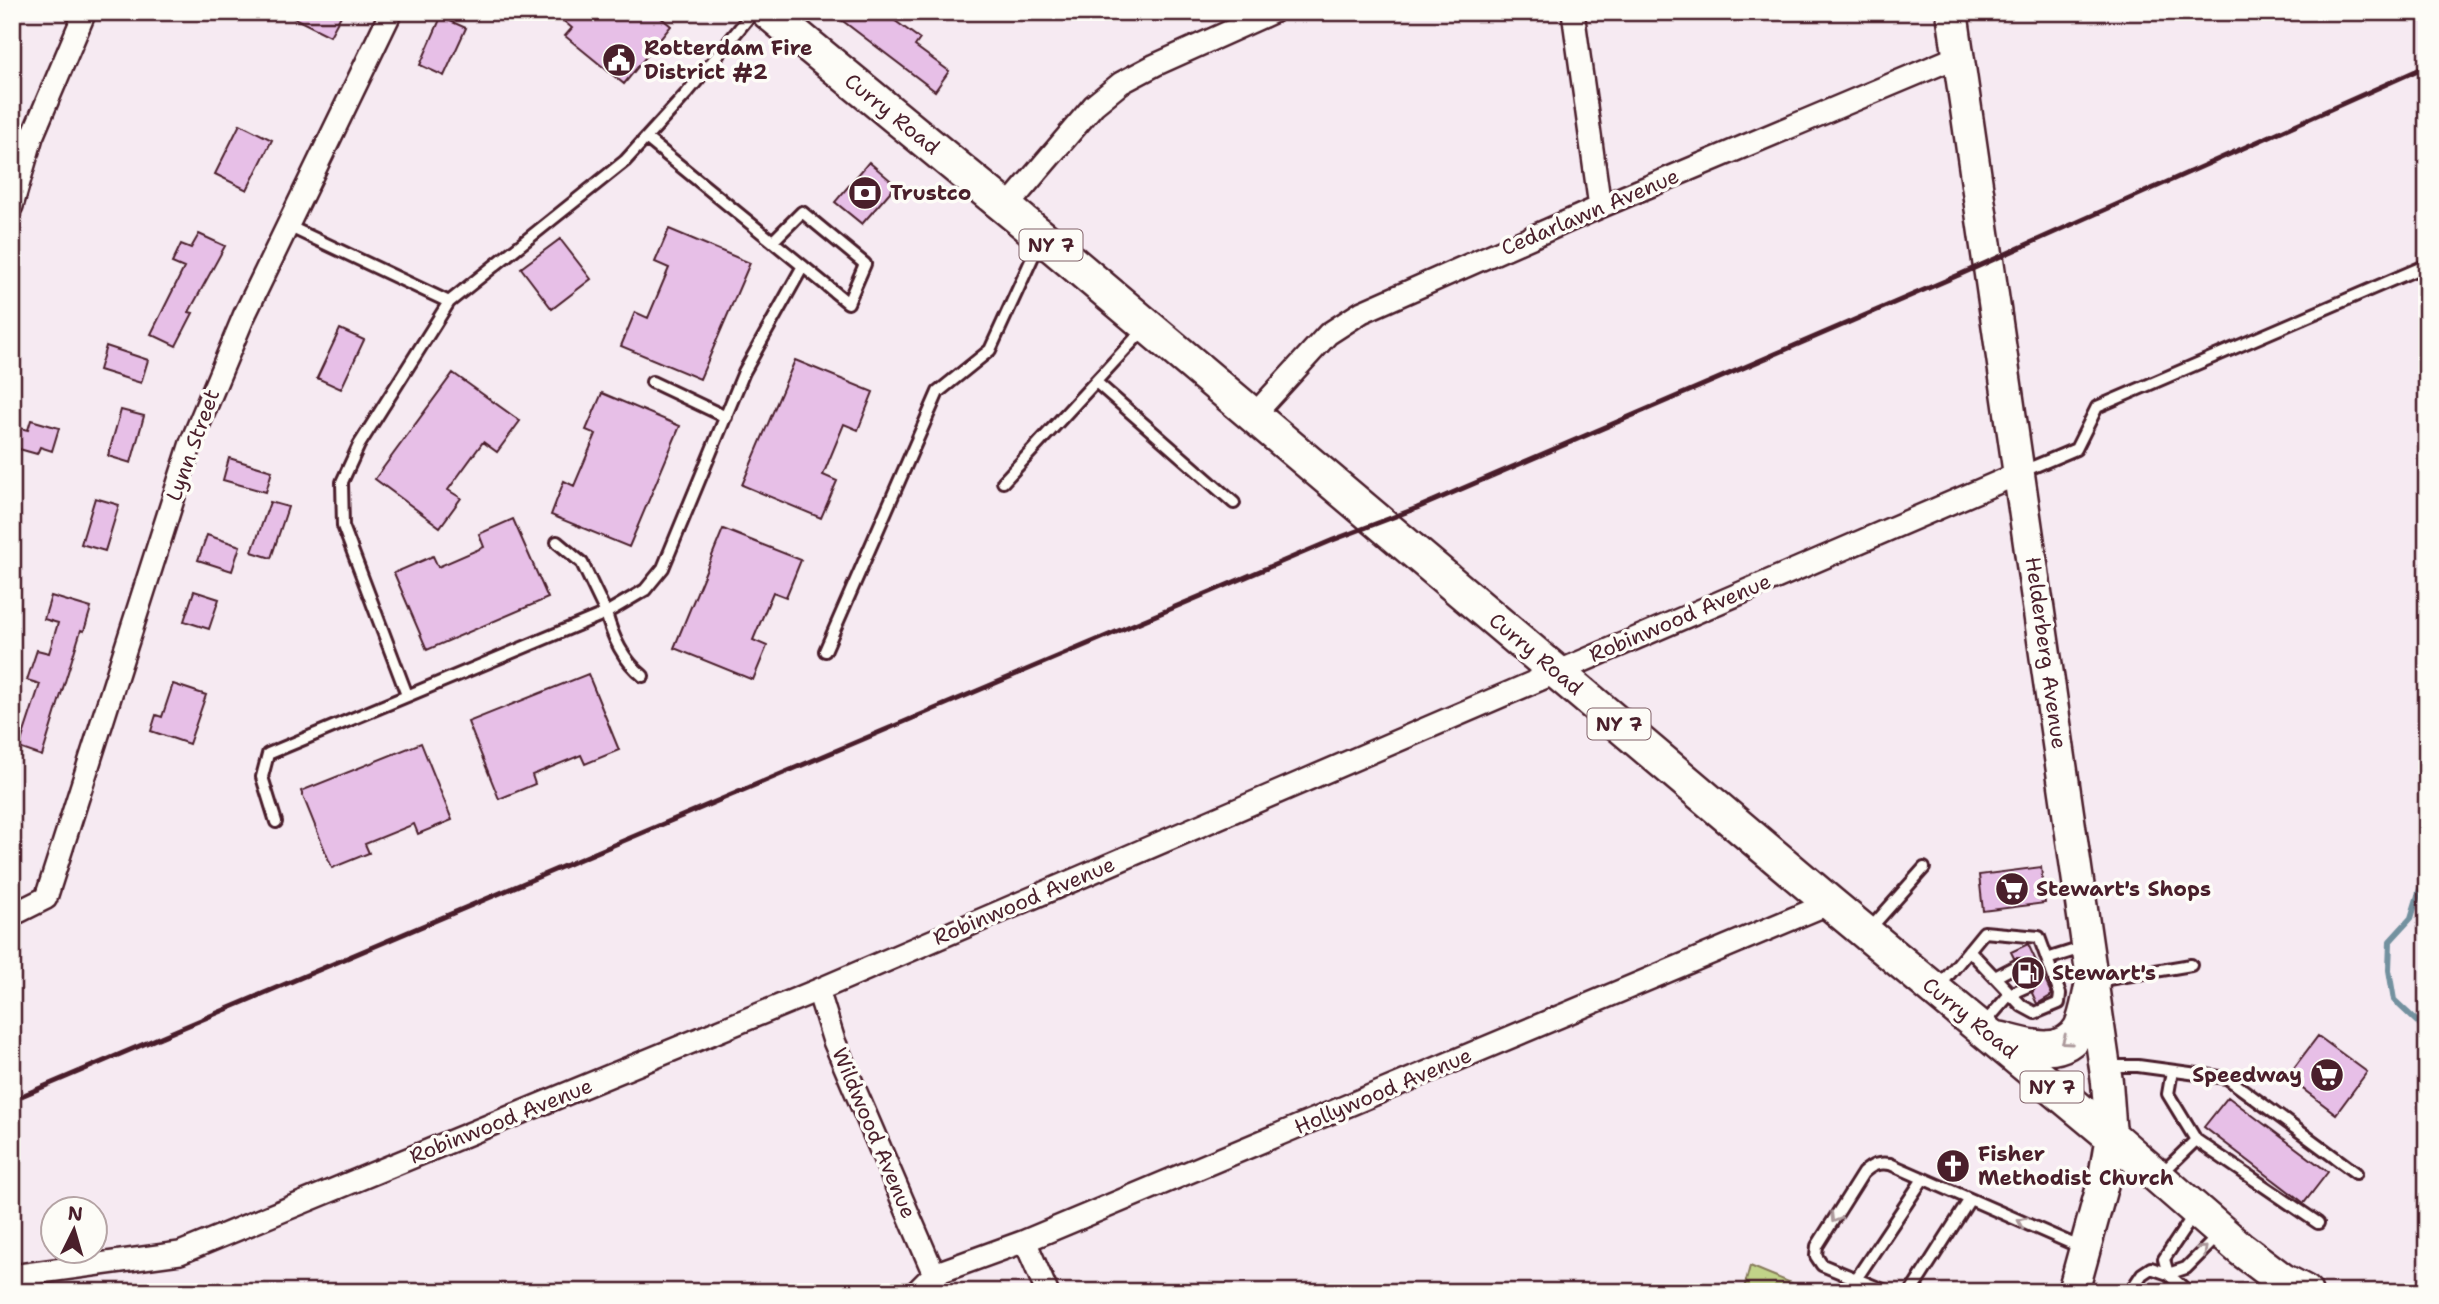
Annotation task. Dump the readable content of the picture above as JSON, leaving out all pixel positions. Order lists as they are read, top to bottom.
{
  "streets": {
    "main road": ["Curry Road", "NY 7"],
    "street": [
      "Cedarlawn Avenue",
      "Lynn Street",
      "Robinwood Avenue",
      "Helderberg Avenue",
      "Hollywood Avenue",
      "Wildwood Avenue"
    ]
  },
  "crossings": [
    ["Curry Road", "Cedarlawn Avenue"],
    ["Curry Road", "NY 7"],
    ["Curry Road", "Robinwood Avenue"],
    ["Curry Road", "Helderberg Avenue"],
    ["Curry Road", "Hollywood Avenue"],
    ["Cedarlawn Avenue", "Helderberg Avenue"],
    ["Robinwood Avenue", "Helderberg Avenue"],
    ["Robinwood Avenue", "Wildwood Avenue"],
    ["Hollywood Avenue", "Wildwood Avenue"]
  ],
  "places": {
    "public building": ["Rotterdam Fire District #2"],
    "bank": ["Trustco"],
    "supermarket": ["Stewart's Shops", "Speedway"],
    "fuel station": ["Stewart's"],
    "church": ["Fisher Methodist Church"]
  },
  "north": "top"
}
